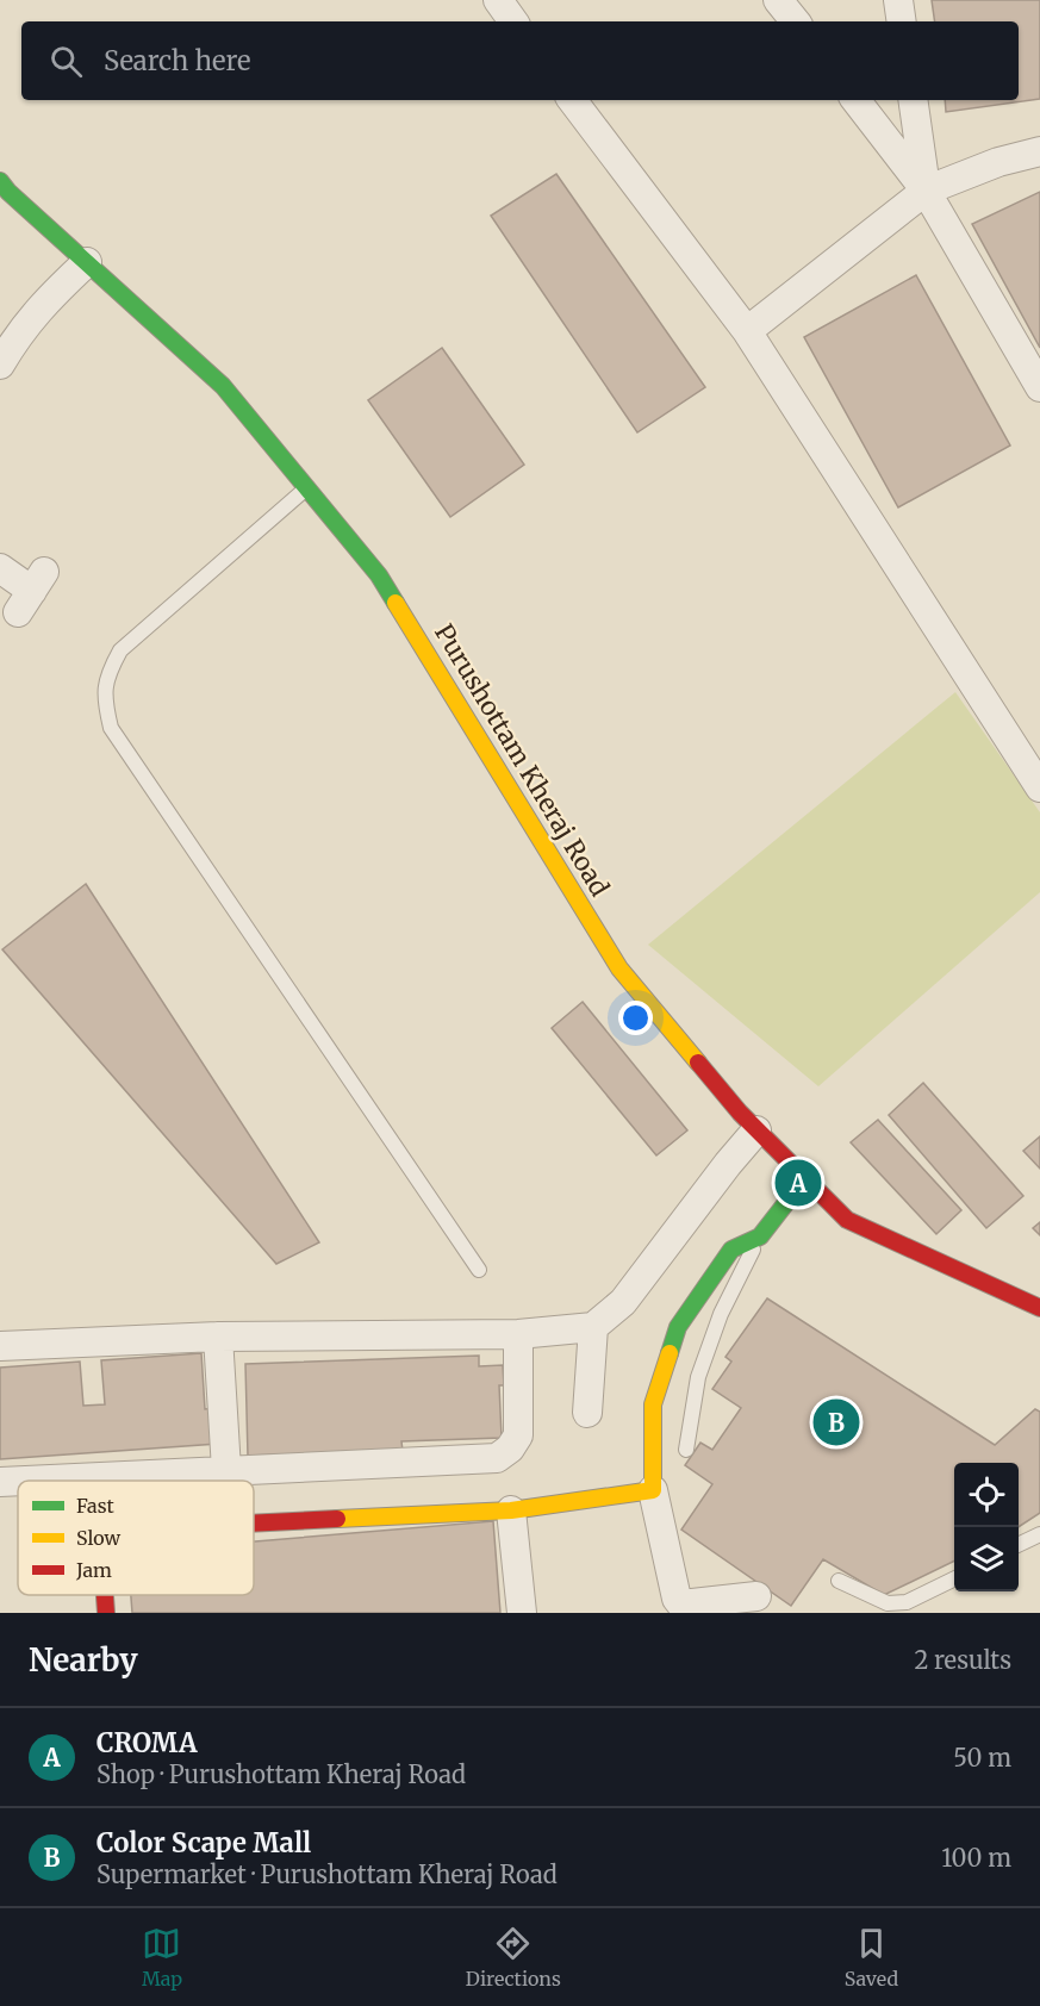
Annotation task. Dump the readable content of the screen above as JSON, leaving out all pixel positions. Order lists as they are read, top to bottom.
{
  "streets": {
    "street": ["Purushottam Kheraj Road"]
  },
  "legend": ["Fast", "Slow", "Jam"],
  "page": {
    "search": "Search here",
    "pins": ["A", "B"],
    "heading": ["Nearby", "2 results"],
    "list": [
      {
        "mark": "A",
        "name": "CROMA",
        "note": "Shop · Purushottam Kheraj Road",
        "value": "50 m"
      },
      {
        "mark": "B",
        "name": "Color Scape Mall",
        "note": "Supermarket · Purushottam Kheraj Road",
        "value": "100 m"
      }
    ],
    "nav": ["Map", "Directions", "Saved"]
  }
}
